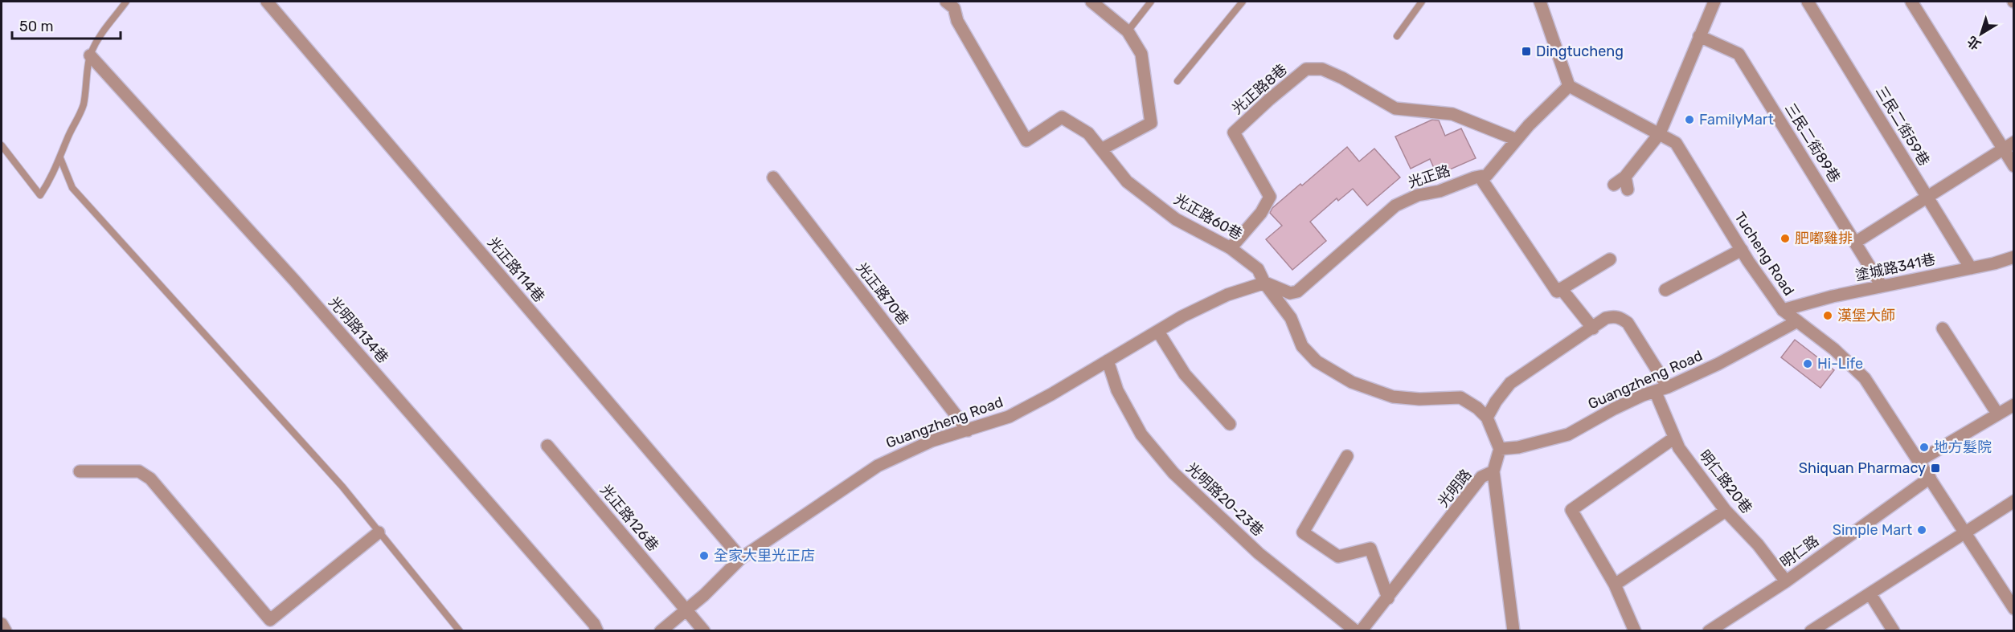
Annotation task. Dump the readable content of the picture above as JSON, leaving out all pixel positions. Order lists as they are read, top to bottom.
{
  "streets": {
    "street": [
      "光正路8巷",
      "三民二街59巷",
      "三民二街89巷",
      "光正路",
      "光正路60巷",
      "Tucheng Road",
      "塗城路341巷",
      "光正路114巷",
      "光正路70巷",
      "光明路134巷",
      "Guangzheng Road",
      "明仁路20巷",
      "光明路",
      "光明路20-23巷",
      "光正路126巷",
      "明仁路"
    ]
  },
  "crossings": [
    ["光正路8巷", "光正路"],
    ["光正路8巷", "光正路60巷"],
    ["三民二街59巷", "塗城路341巷"],
    ["三民二街89巷", "塗城路341巷"],
    ["光正路", "光正路60巷"],
    ["光正路", "Tucheng Road"],
    ["光正路", "Guangzheng Road"],
    ["光正路60巷", "Guangzheng Road"],
    ["Tucheng Road", "塗城路341巷"],
    ["Tucheng Road", "Guangzheng Road"],
    ["Tucheng Road", "明仁路"],
    ["光正路114巷", "Guangzheng Road"],
    ["光正路70巷", "Guangzheng Road"],
    ["Guangzheng Road", "明仁路20巷"],
    ["Guangzheng Road", "光明路20-23巷"],
    ["Guangzheng Road", "光正路126巷"],
    ["明仁路20巷", "明仁路"]
  ],
  "places": {
    "transit": ["Dingtucheng", "Shiquan Pharmacy"],
    "other": [
      "FamilyMart",
      "肥嘟雞排",
      "漢堡大師",
      "Hi-Life",
      "地方髮院",
      "Simple Mart",
      "全家大里光正店"
    ]
  },
  "scale_bar": "50 m",
  "north": "bottom left"
}
